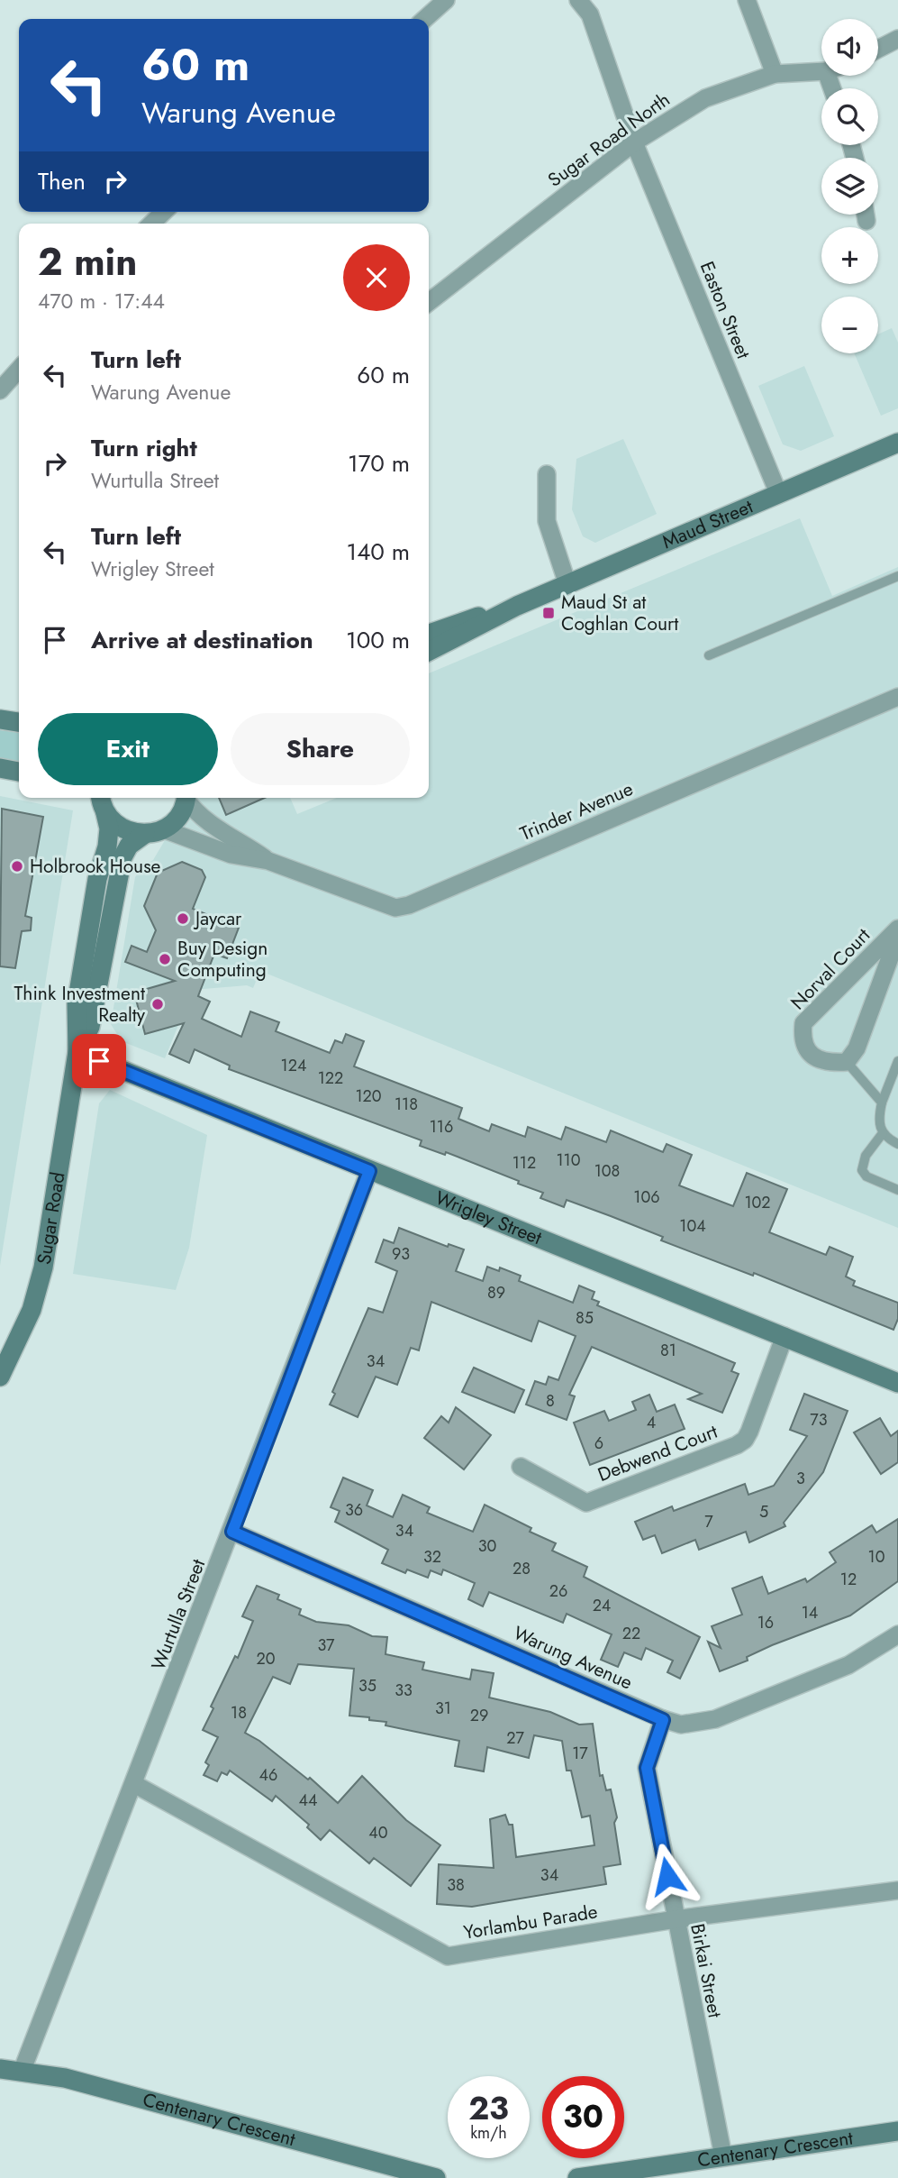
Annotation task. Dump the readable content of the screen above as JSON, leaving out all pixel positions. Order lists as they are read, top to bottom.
{
  "streets": {
    "street": [
      "Sugar Road North",
      "Easton Street",
      "Maud Street",
      "Trinder Avenue",
      "Norval Court",
      "Sugar Road",
      "Wrigley Street",
      "Debwend Court",
      "Wurtulla Street",
      "Warung Avenue",
      "Yorlambu Parade",
      "Birkai Street",
      "Centenary Crescent"
    ]
  },
  "crossings": [
    ["Sugar Road North", "Easton Street"],
    ["Easton Street", "Maud Street"],
    ["Sugar Road", "Wrigley Street"],
    ["Wrigley Street", "Debwend Court"],
    ["Wrigley Street", "Wurtulla Street"],
    ["Wurtulla Street", "Warung Avenue"],
    ["Wurtulla Street", "Yorlambu Parade"],
    ["Wurtulla Street", "Centenary Crescent"],
    ["Warung Avenue", "Birkai Street"],
    ["Yorlambu Parade", "Birkai Street"],
    ["Birkai Street", "Centenary Crescent"]
  ],
  "places": {
    "transit": ["Maud St at Coghlan Court"],
    "other": [
      "Holbrook House",
      "Jaycar",
      "Buy Design Computing",
      "Think Investment Realty"
    ]
  },
  "house_numbers": [
    "124",
    "122",
    "120",
    "118",
    "116",
    "110",
    "112",
    "108",
    "106",
    "102",
    "104",
    "93",
    "89",
    "85",
    "81",
    "34",
    "8",
    "73",
    "4",
    "6",
    "3",
    "36",
    "5",
    "7",
    "34",
    "30",
    "32",
    "10",
    "28",
    "12",
    "26",
    "24",
    "14",
    "16",
    "22",
    "37",
    "20",
    "35",
    "33",
    "31",
    "18",
    "29",
    "27",
    "17",
    "46",
    "44",
    "40",
    "34",
    "38"
  ],
  "page": {
    "map_buttons": ["+", "−"],
    "turn": ["60 m", "Warung Avenue"],
    "then": "Then",
    "heading": ["2 min", "470 m · 17:44"],
    "list": [
      {
        "name": "Turn left",
        "note": "Warung Avenue",
        "value": "60 m"
      },
      {
        "name": "Turn right",
        "note": "Wurtulla Street",
        "value": "170 m"
      },
      {
        "name": "Turn left",
        "note": "Wrigley Street",
        "value": "140 m"
      },
      {
        "name": "Arrive at destination",
        "value": "100 m"
      }
    ],
    "buttons": ["Exit", "Share"],
    "speed": "23 km/h",
    "limit": "30"
  }
}
